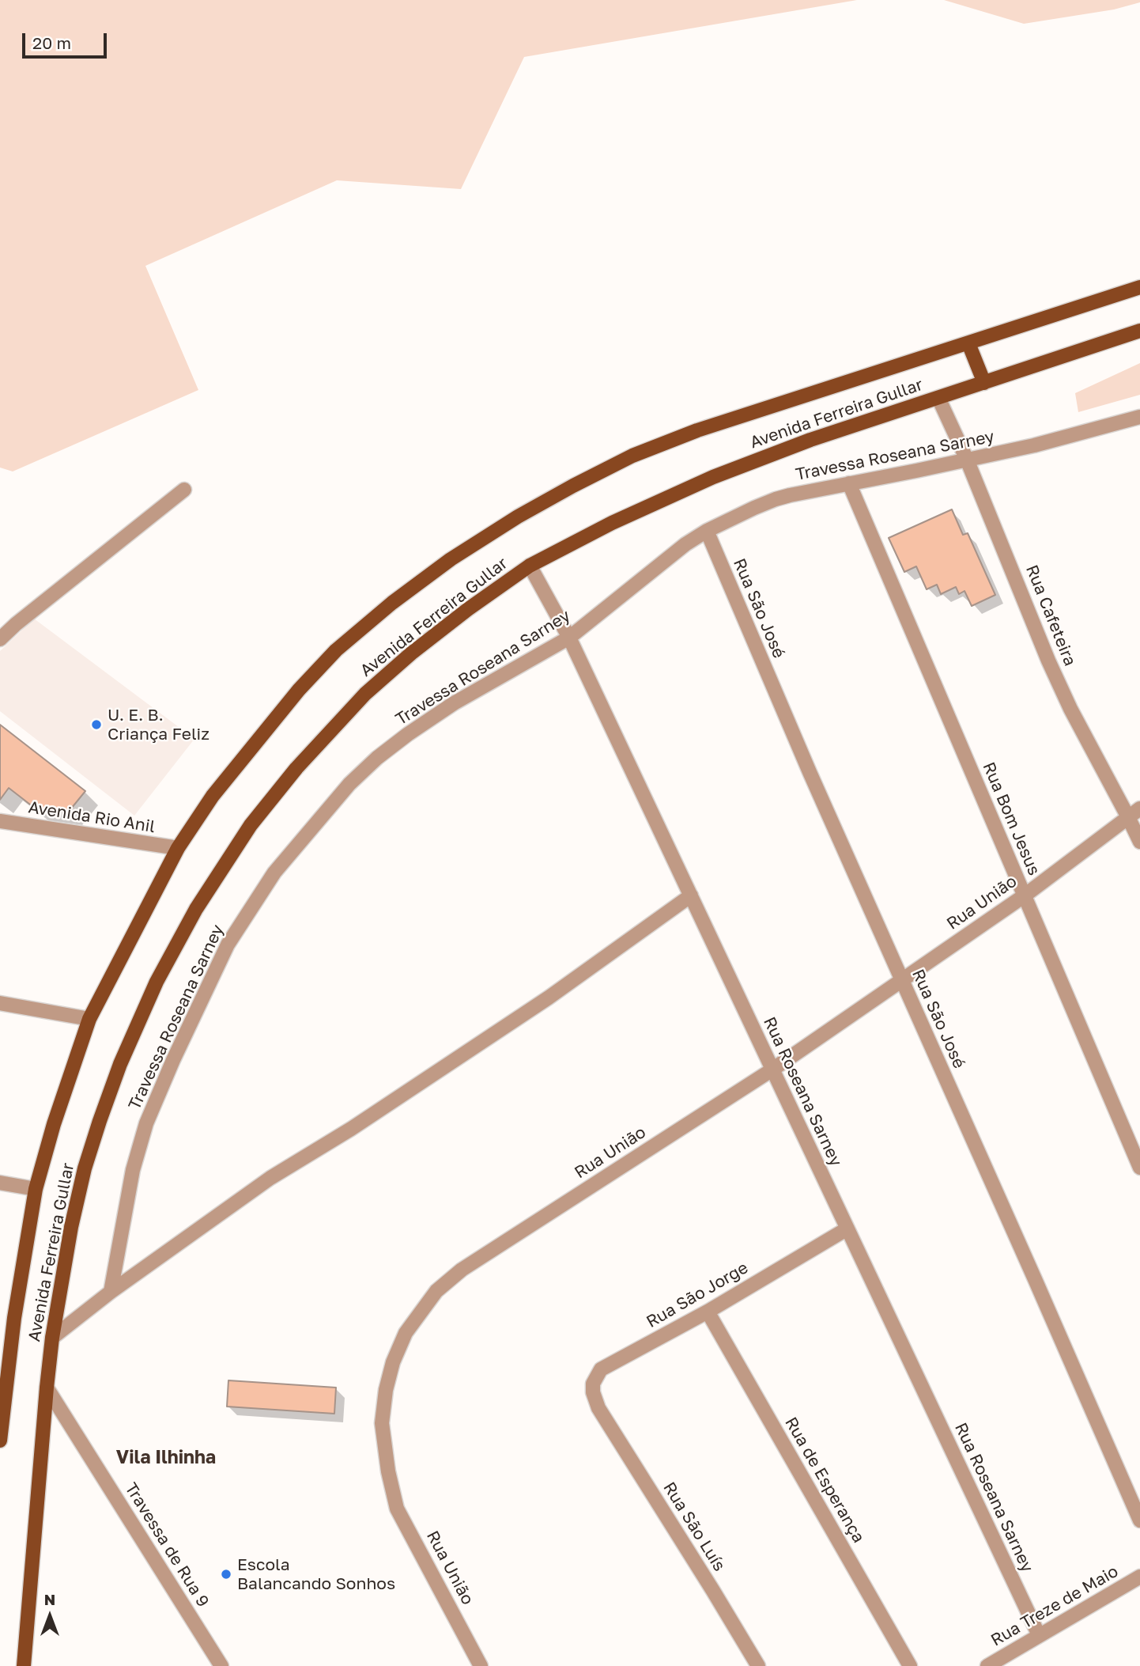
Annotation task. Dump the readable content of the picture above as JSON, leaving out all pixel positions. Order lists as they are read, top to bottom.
{
  "streets": {
    "main road": ["Avenida Ferreira Gullar"],
    "street": [
      "Travessa Roseana Sarney",
      "Rua São José",
      "Rua Cafeteira",
      "Avenida Rio Anil",
      "Rua Bom Jesus",
      "Rua União",
      "Rua Roseana Sarney",
      "Rua São Jorge",
      "Rua de Esperança",
      "Rua São Luís",
      "Travessa de Rua 9",
      "Rua Treze de Maio"
    ]
  },
  "crossings": [
    ["Avenida Ferreira Gullar", "Rua Cafeteira"],
    ["Avenida Ferreira Gullar", "Avenida Rio Anil"],
    ["Avenida Ferreira Gullar", "Rua Roseana Sarney"],
    ["Avenida Ferreira Gullar", "Travessa de Rua 9"],
    ["Travessa Roseana Sarney", "Rua São José"],
    ["Travessa Roseana Sarney", "Rua Cafeteira"],
    ["Travessa Roseana Sarney", "Rua Bom Jesus"],
    ["Travessa Roseana Sarney", "Rua Roseana Sarney"],
    ["Rua São José", "Rua União"],
    ["Rua Cafeteira", "Rua União"],
    ["Rua Bom Jesus", "Rua União"],
    ["Rua União", "Rua Roseana Sarney"],
    ["Rua Roseana Sarney", "Rua São Jorge"],
    ["Rua Roseana Sarney", "Rua Treze de Maio"],
    ["Rua São Jorge", "Rua de Esperança"],
    ["Rua São Jorge", "Rua São Luís"]
  ],
  "districts": ["Vila Ilhinha"],
  "places": ["U. E. B. Criança Feliz", "Escola Balancando Sonhos"],
  "scale_bar": "20 m",
  "north": "top"
}
